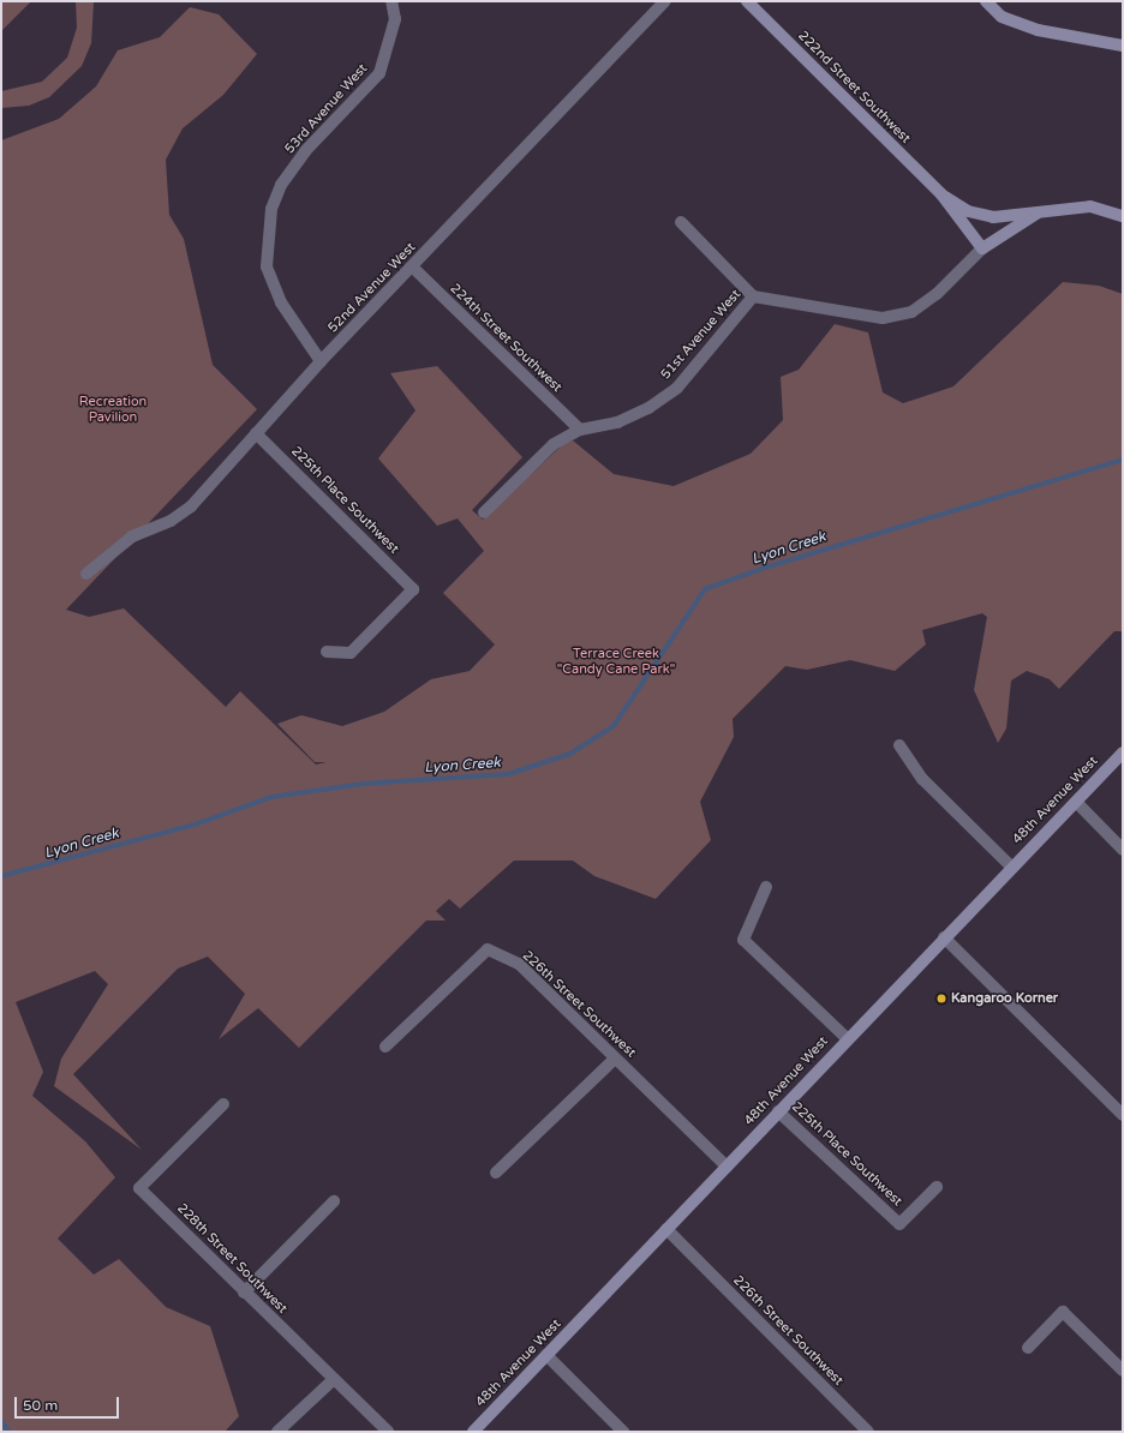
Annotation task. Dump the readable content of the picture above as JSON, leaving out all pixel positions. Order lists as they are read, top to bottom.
{
  "streets": {
    "main road": ["222nd Street Southwest", "48th Avenue West"],
    "street": [
      "53rd Avenue West",
      "52nd Avenue West",
      "51st Avenue West",
      "224th Street Southwest",
      "225th Place Southwest",
      "226th Street Southwest",
      "228th Street Southwest"
    ]
  },
  "crossings": [
    ["222nd Street Southwest", "51st Avenue West"],
    ["53rd Avenue West", "52nd Avenue West"],
    ["52nd Avenue West", "224th Street Southwest"],
    ["52nd Avenue West", "225th Place Southwest"],
    ["51st Avenue West", "224th Street Southwest"],
    ["225th Place Southwest", "48th Avenue West"],
    ["48th Avenue West", "226th Street Southwest"]
  ],
  "water": ["Lyon Creek"],
  "parks": ["Recreation Pavilion", "Terrace Creek \"Candy Cane Park\""],
  "places": ["Kangaroo Korner"],
  "scale_bar": "50 m"
}
